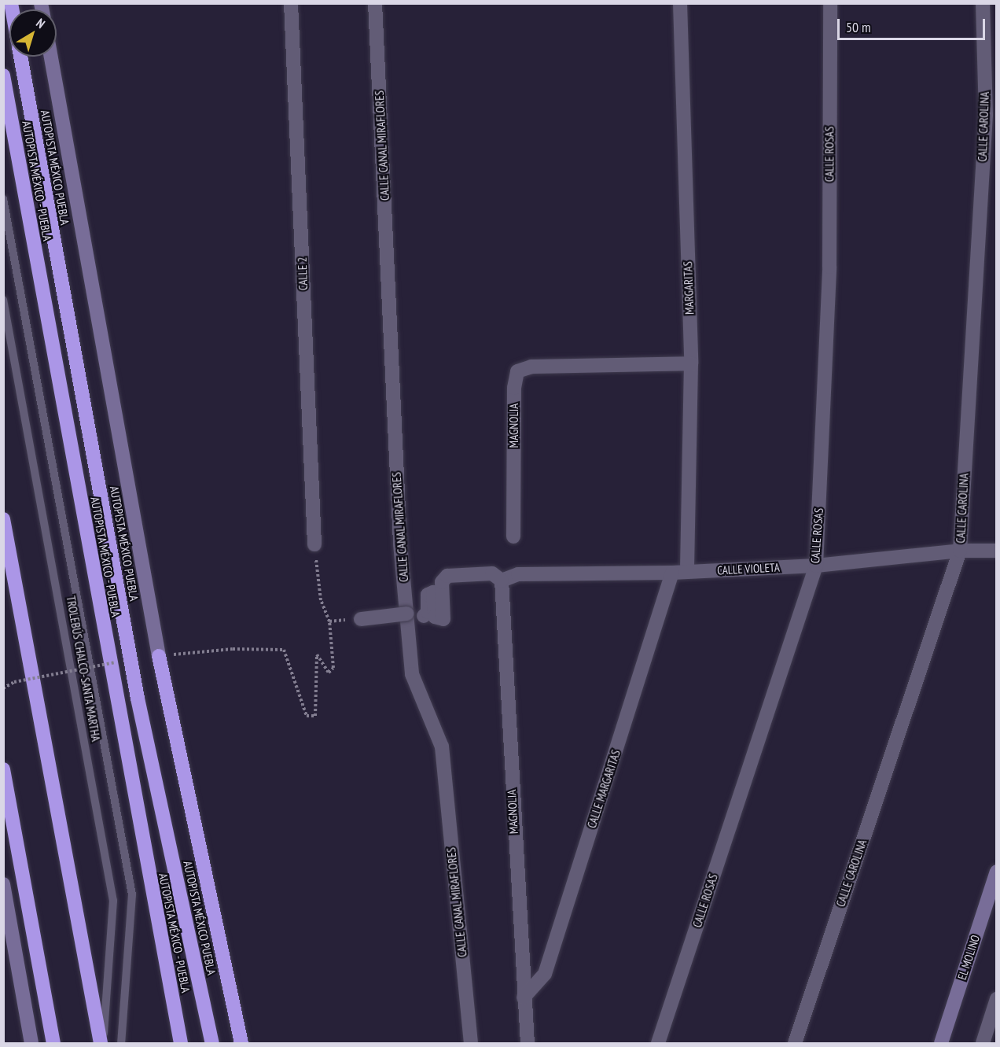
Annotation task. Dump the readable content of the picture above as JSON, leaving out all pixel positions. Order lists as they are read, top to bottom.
{
  "streets": {
    "highway": ["AUTOPISTA MÉXICO PUEBLA", "AUTOPISTA MÉXICO - PUEBLA"],
    "street": [
      "CALLE CAROLINA",
      "CALLE CANAL MIRAFLORES",
      "CALLE ROSAS",
      "CALLE 2",
      "MARGARITAS",
      "MAGNOLIA",
      "CALLE VIOLETA",
      "CALLE MARGARITAS",
      "EL MOLINO"
    ],
    "lane": ["TROLEBÚS CHALCO-SANTA MARTHA"]
  },
  "crossings": [
    ["CALLE CAROLINA", "CALLE VIOLETA"],
    ["CALLE ROSAS", "CALLE VIOLETA"],
    ["MARGARITAS", "MAGNOLIA"],
    ["MARGARITAS", "CALLE VIOLETA"],
    ["MAGNOLIA", "CALLE VIOLETA"],
    ["MAGNOLIA", "CALLE MARGARITAS"],
    ["CALLE VIOLETA", "CALLE MARGARITAS"]
  ],
  "scale_bar": "50 m",
  "north": "top right"
}
